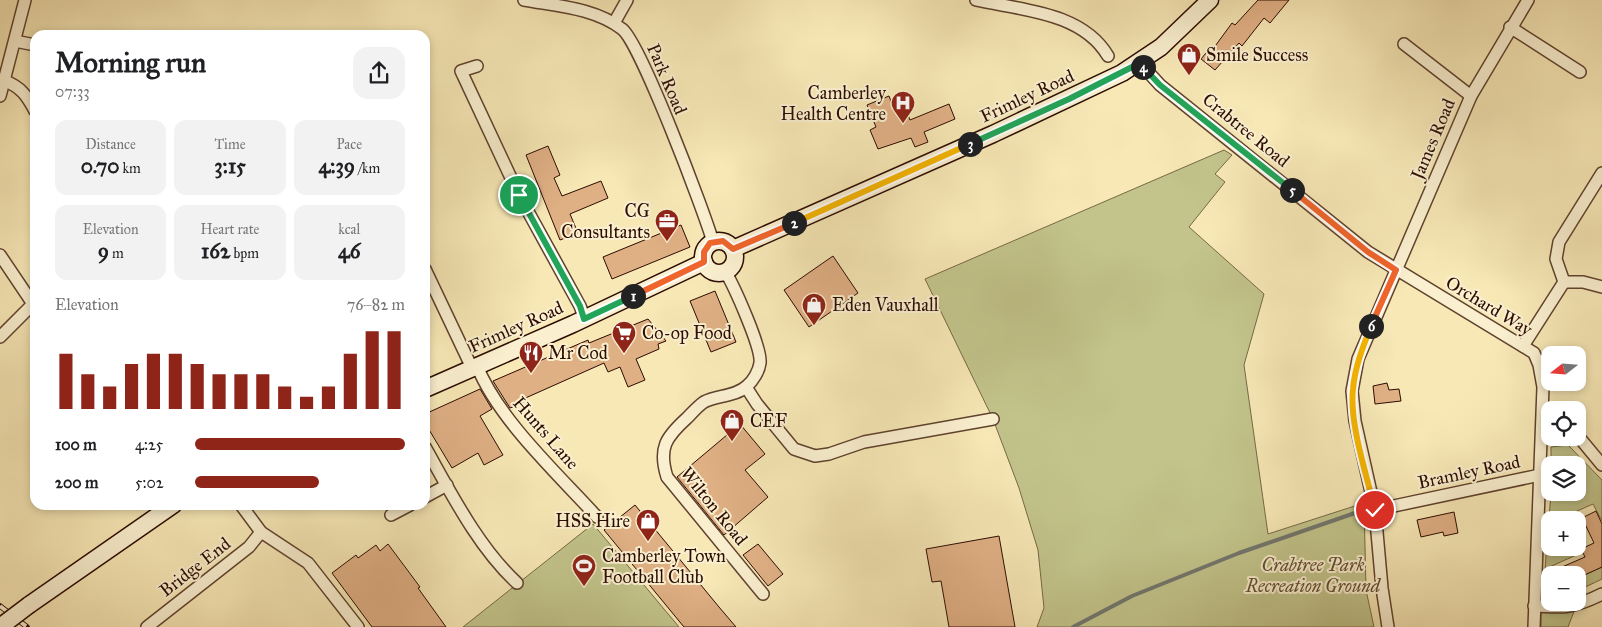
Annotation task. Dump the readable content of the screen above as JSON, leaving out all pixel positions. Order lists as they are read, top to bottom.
{
  "streets": {
    "main road": ["Frimley Road"],
    "street": [
      "Park Road",
      "Crabtree Road",
      "James Road",
      "Orchard Way",
      "Hunts Lane",
      "Bramley Road",
      "Wilton Road",
      "Bridge End"
    ]
  },
  "crossings": [
    ["Park Road", "Frimley Road"],
    ["Frimley Road", "Crabtree Road"],
    ["Frimley Road", "Hunts Lane"],
    ["Crabtree Road", "James Road"],
    ["Crabtree Road", "Orchard Way"],
    ["James Road", "Orchard Way"],
    ["Orchard Way", "Bramley Road"]
  ],
  "parks": ["Crabtree Park Recreation Ground"],
  "places": {
    "shop": [
      "Smile Success",
      "Eden Vauxhall",
      "CEF",
      "HSS Hire"
    ],
    "hospital": ["Camberley Health Centre"],
    "office": ["CG Consultants"],
    "supermarket": ["Co-op Food"],
    "restaurant": ["Mr Cod"],
    "sports": ["Camberley Town Football Club"]
  },
  "north": "left",
  "page": {
    "heading": ["Morning run", "07:33"],
    "pins": [
      "4",
      "3",
      "5",
      "2",
      "1",
      "6"
    ],
    "stats": [
      ["Distance", "0.70 km"],
      ["Time", "3:15"],
      ["Pace", "4:39 /km"],
      ["Elevation", "9 m"],
      ["Heart rate", "162 bpm"],
      ["kcal", "46"]
    ],
    "chart": ["Elevation", "76–82 m"],
    "map_buttons": ["+", "−"],
    "list": [
      {
        "name": "100 m",
        "note": "4:25"
      },
      {
        "name": "200 m",
        "note": "5:02"
      }
    ]
  }
}
